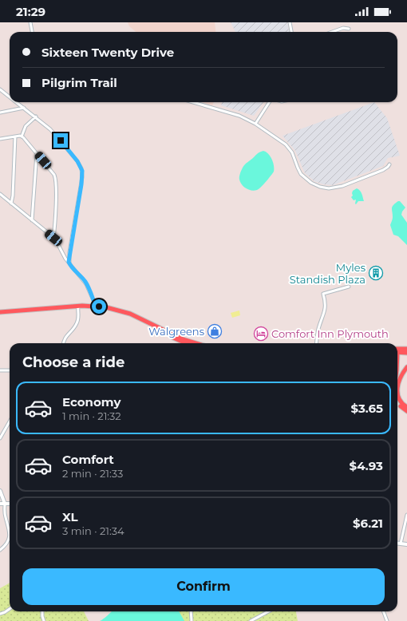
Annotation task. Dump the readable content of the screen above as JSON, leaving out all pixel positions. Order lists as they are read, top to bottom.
{
  "places": {
    "building": ["Myles Standish Plaza"],
    "shop": ["Walgreens"],
    "hotel": ["Comfort Inn Plymouth"]
  },
  "page": {
    "status": "21:29",
    "banner": ["Sixteen Twenty Drive", "Pilgrim Trail"],
    "heading": "Choose a ride",
    "list": [
      {
        "name": "Economy",
        "note": "1 min · 21:32",
        "value": "$3.65"
      },
      {
        "name": "Comfort",
        "note": "2 min · 21:33",
        "value": "$4.93"
      },
      {
        "name": "XL",
        "note": "3 min · 21:34",
        "value": "$6.21"
      }
    ],
    "buttons": "Confirm"
  }
}
